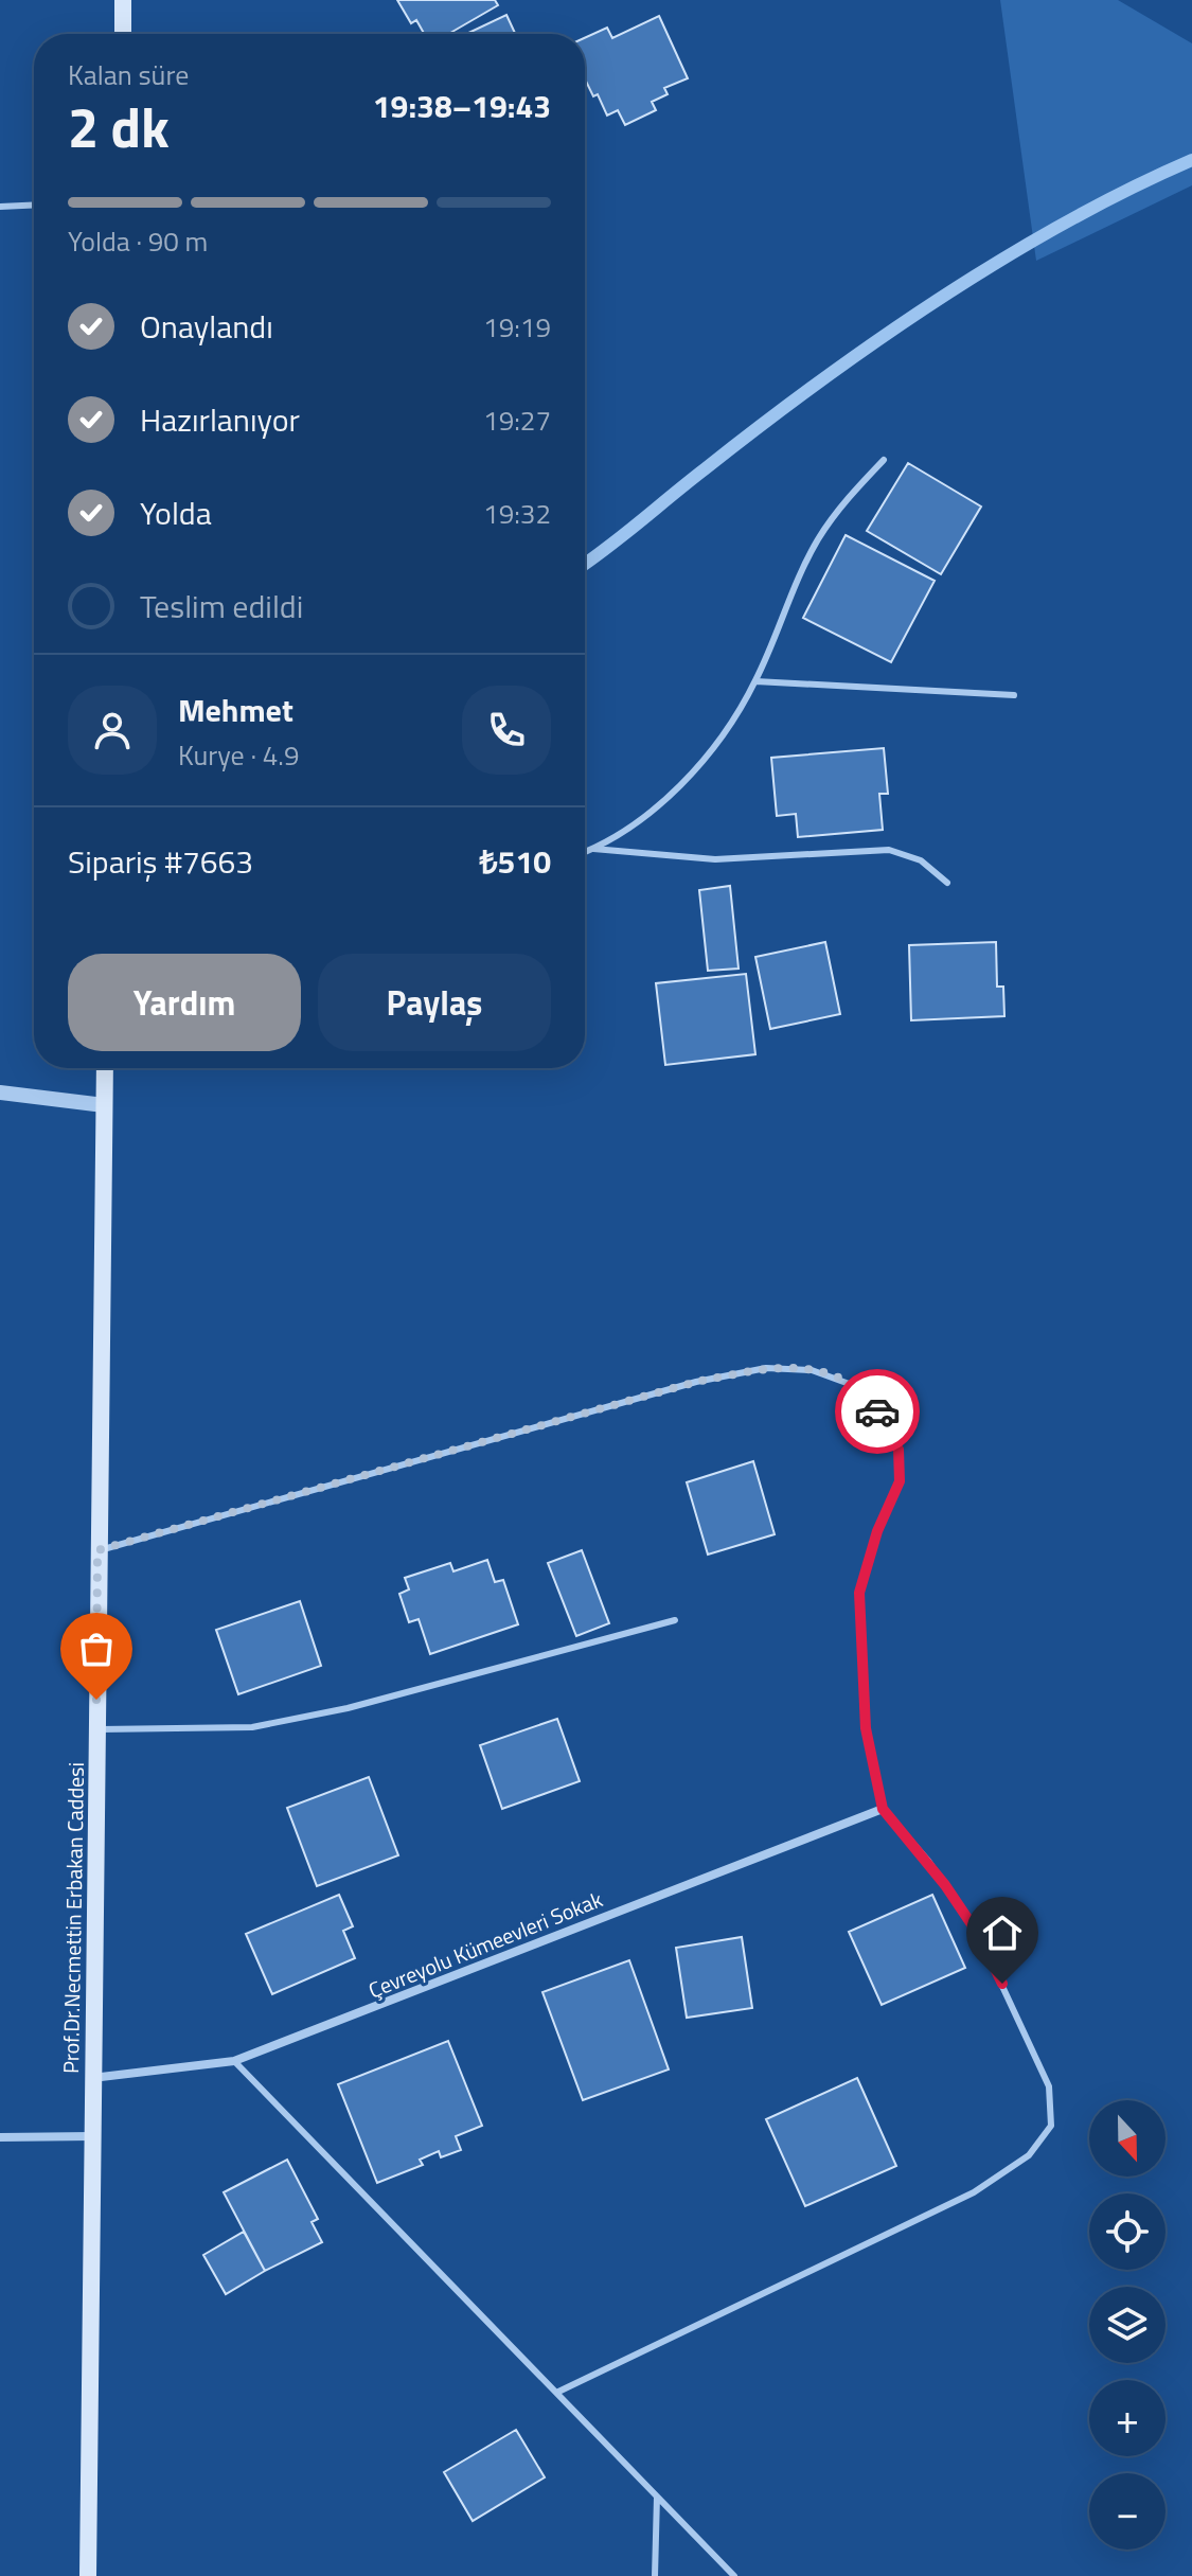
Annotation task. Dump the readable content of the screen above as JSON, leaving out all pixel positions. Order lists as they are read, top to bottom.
{
  "streets": {
    "main road": ["Prof.Dr.Necmettin Erbakan Caddesi"],
    "street": ["Çevreyolu Kümeevleri Sokak"]
  },
  "crossings": [
    ["Prof.Dr.Necmettin Erbakan Caddesi", "Çevreyolu Kümeevleri Sokak"]
  ],
  "north": "bottom",
  "page": {
    "heading": ["2 dk", "Kalan süre", "19:38–19:43"],
    "panel": [
      "Mehmet",
      "Kurye · 4.9",
      "Sipariş #7663",
      "₺510"
    ],
    "bar": "Yolda · 90 m",
    "list": [
      ["Onaylandı", "19:19"],
      ["Hazırlanıyor", "19:27"],
      ["Yolda", "19:32"],
      "Teslim edildi"
    ],
    "buttons": ["Yardım", "Paylaş"],
    "map_buttons": ["+", "−"]
  }
}
